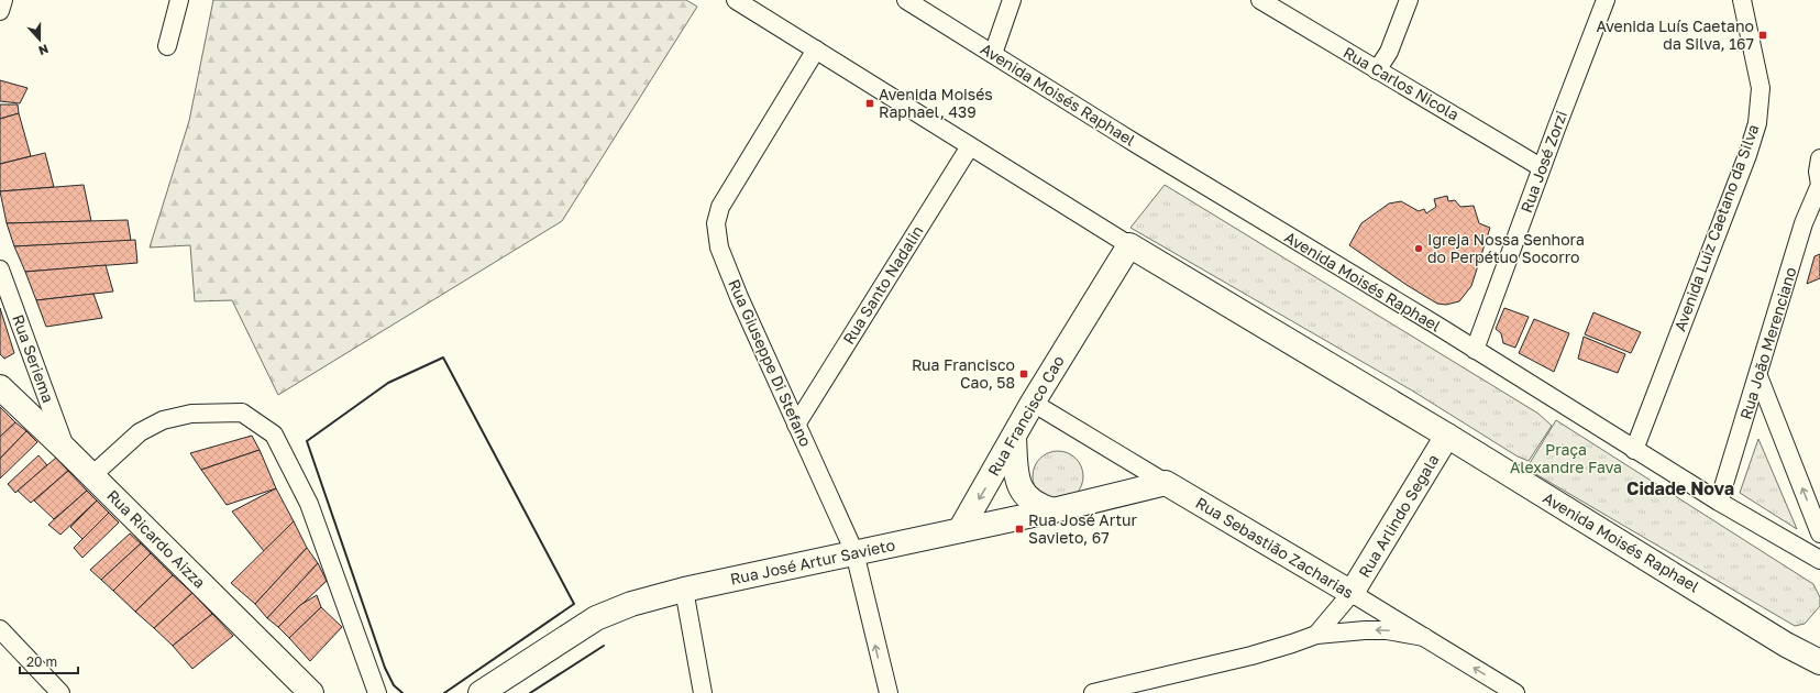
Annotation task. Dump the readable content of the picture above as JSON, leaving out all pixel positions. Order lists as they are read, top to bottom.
{
  "streets": {
    "street": [
      "Rua Carlos Nicola",
      "Avenida Moisés Raphael",
      "Rua José Zorzi",
      "Avenida Luiz Caetano da Silva",
      "Rua Santo Nadalin",
      "Rua João Merenciano",
      "Rua Seriema",
      "Rua Giuseppe Di Stefano",
      "Rua Francisco Cao",
      "Rua Arlindo Segala",
      "Rua Ricardo Aizza",
      "Rua Sebastião Zacharias",
      "Rua José Artur Savieto"
    ]
  },
  "crossings": [
    ["Rua Carlos Nicola", "Rua José Zorzi"],
    ["Avenida Moisés Raphael", "Rua José Zorzi"],
    ["Avenida Moisés Raphael", "Avenida Luiz Caetano da Silva"],
    ["Avenida Moisés Raphael", "Rua Santo Nadalin"],
    ["Avenida Moisés Raphael", "Rua João Merenciano"],
    ["Avenida Moisés Raphael", "Rua Giuseppe Di Stefano"],
    ["Avenida Moisés Raphael", "Rua Francisco Cao"],
    ["Avenida Moisés Raphael", "Rua Arlindo Segala"],
    ["Rua Santo Nadalin", "Rua Giuseppe Di Stefano"],
    ["Rua Seriema", "Rua Ricardo Aizza"],
    ["Rua Giuseppe Di Stefano", "Rua José Artur Savieto"],
    ["Rua Francisco Cao", "Rua Sebastião Zacharias"],
    ["Rua Francisco Cao", "Rua José Artur Savieto"],
    ["Rua Arlindo Segala", "Rua Sebastião Zacharias"],
    ["Rua Sebastião Zacharias", "Rua José Artur Savieto"]
  ],
  "districts": ["Cidade Nova"],
  "parks": ["Praça Alexandre Fava"],
  "places": {
    "transit": [
      "Avenida Luís Caetano da Silva, 167",
      "Avenida Moisés Raphael, 439",
      "Rua Francisco Cao, 58",
      "Rua José Artur Savieto, 67"
    ],
    "other": ["Igreja Nossa Senhora do Perpétuo Socorro"]
  },
  "scale_bar": "20 m",
  "north": "bottom"
}
